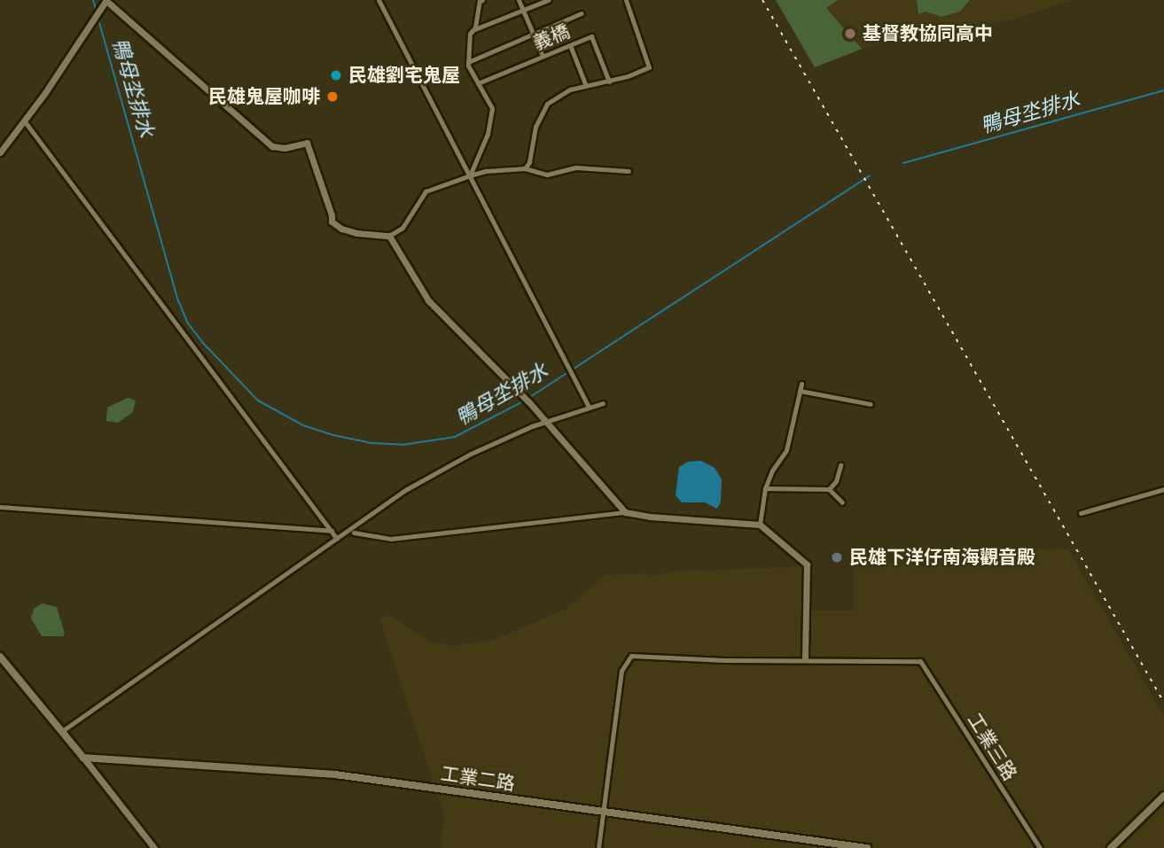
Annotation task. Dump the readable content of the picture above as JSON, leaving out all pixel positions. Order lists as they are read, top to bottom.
{
  "streets": {
    "main road": ["工業二路"],
    "street": ["義橋", "工業三路"]
  },
  "water": ["鴨母坔排水"],
  "places": [
    "基督教協同高中",
    "民雄劉宅鬼屋",
    "民雄鬼屋咖啡",
    "民雄下洋仔南海觀音殿"
  ]
}
